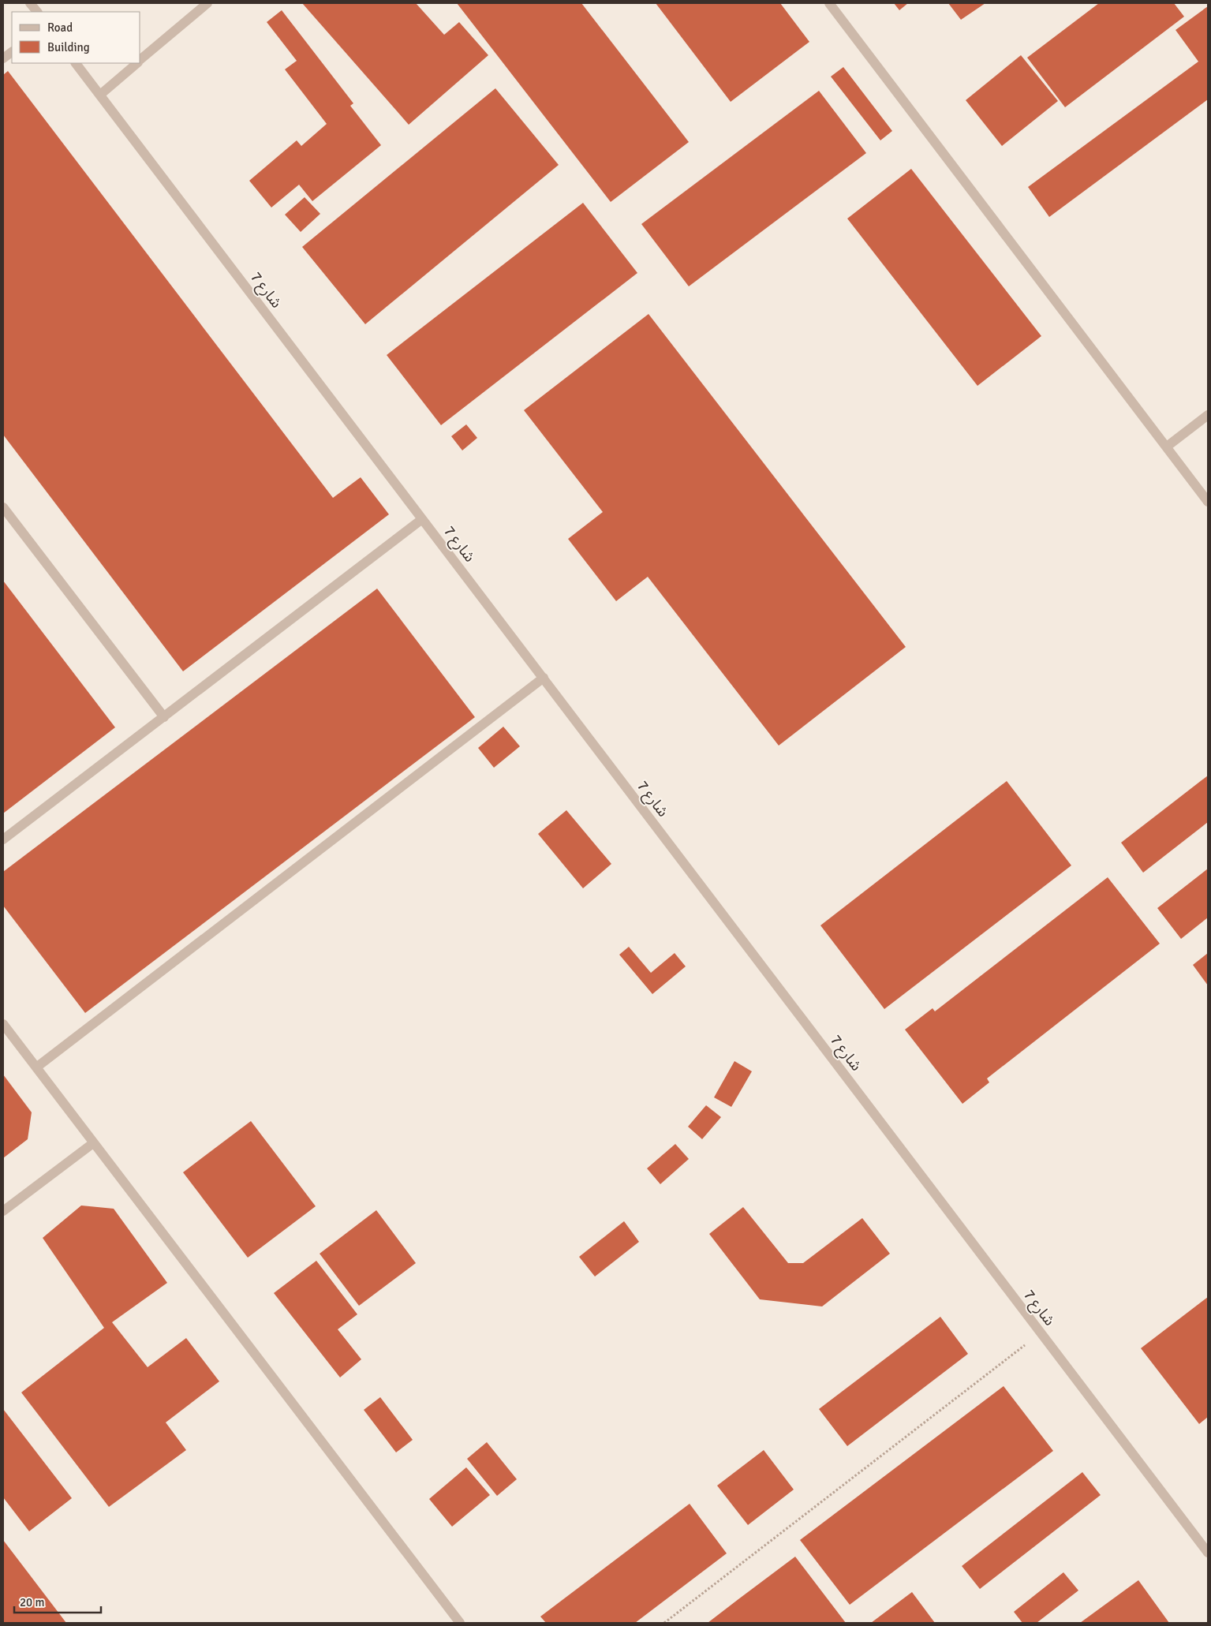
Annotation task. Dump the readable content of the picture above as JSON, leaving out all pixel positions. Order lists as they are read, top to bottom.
{
  "streets": {
    "street": ["شارع 7"]
  },
  "legend": ["Road", "Building"],
  "scale_bar": "20 m"
}
